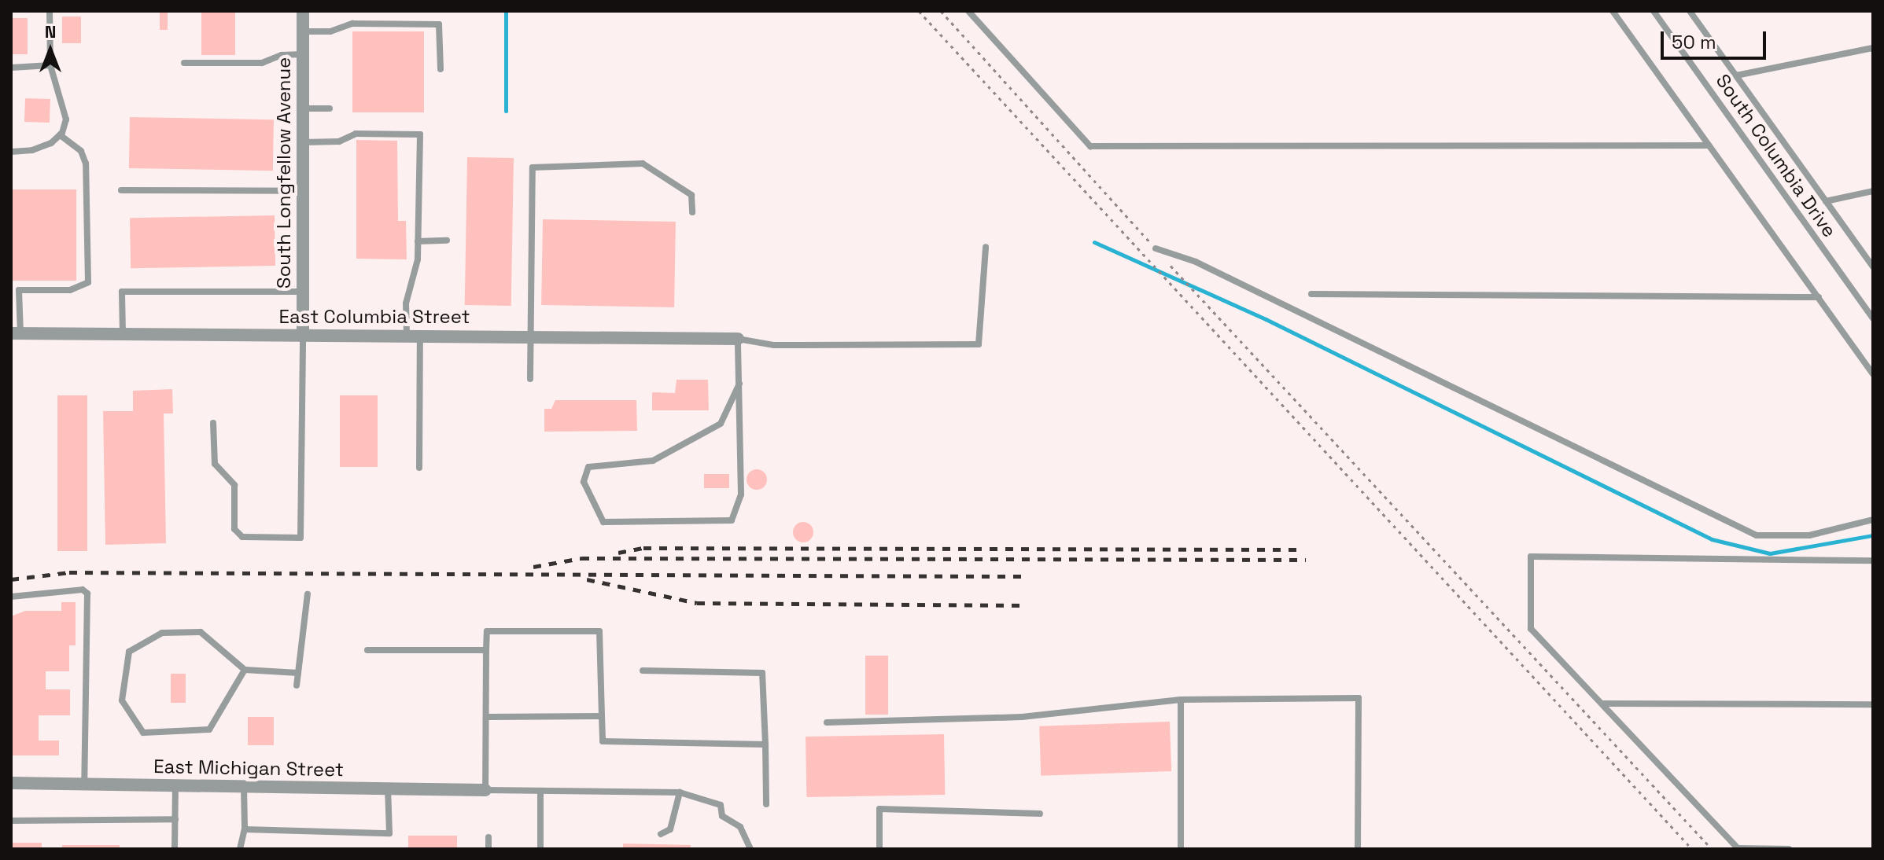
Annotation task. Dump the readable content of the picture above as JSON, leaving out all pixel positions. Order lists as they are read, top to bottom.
{
  "streets": {
    "street": ["South Longfellow Avenue", "East Columbia Street", "East Michigan Street"],
    "lane": ["South Columbia Drive"]
  },
  "crossings": [
    ["South Longfellow Avenue", "East Columbia Street"]
  ],
  "scale_bar": "50 m",
  "north": "top"
}
